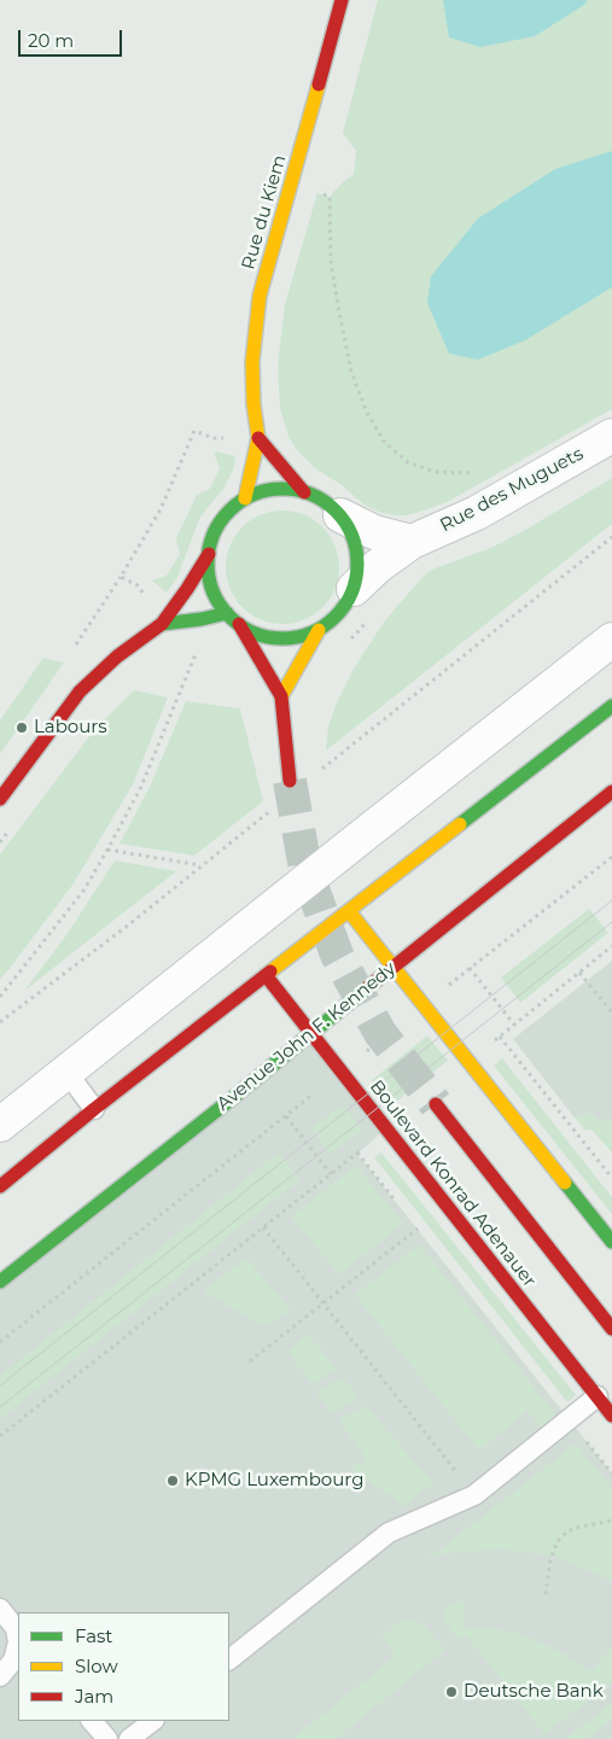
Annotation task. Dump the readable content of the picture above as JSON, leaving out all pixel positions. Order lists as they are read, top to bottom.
{
  "streets": {
    "main road": ["Rue du Kiem", "Avenue John F. Kennedy", "Boulevard Konrad Adenauer"],
    "street": ["Rue des Muguets"]
  },
  "crossings": [
    ["Rue du Kiem", "Rue des Muguets"],
    ["Avenue John F. Kennedy", "Boulevard Konrad Adenauer"]
  ],
  "places": ["Labours", "KPMG Luxembourg", "Deutsche Bank"],
  "legend": ["Fast", "Slow", "Jam"],
  "scale_bar": "20 m"
}
